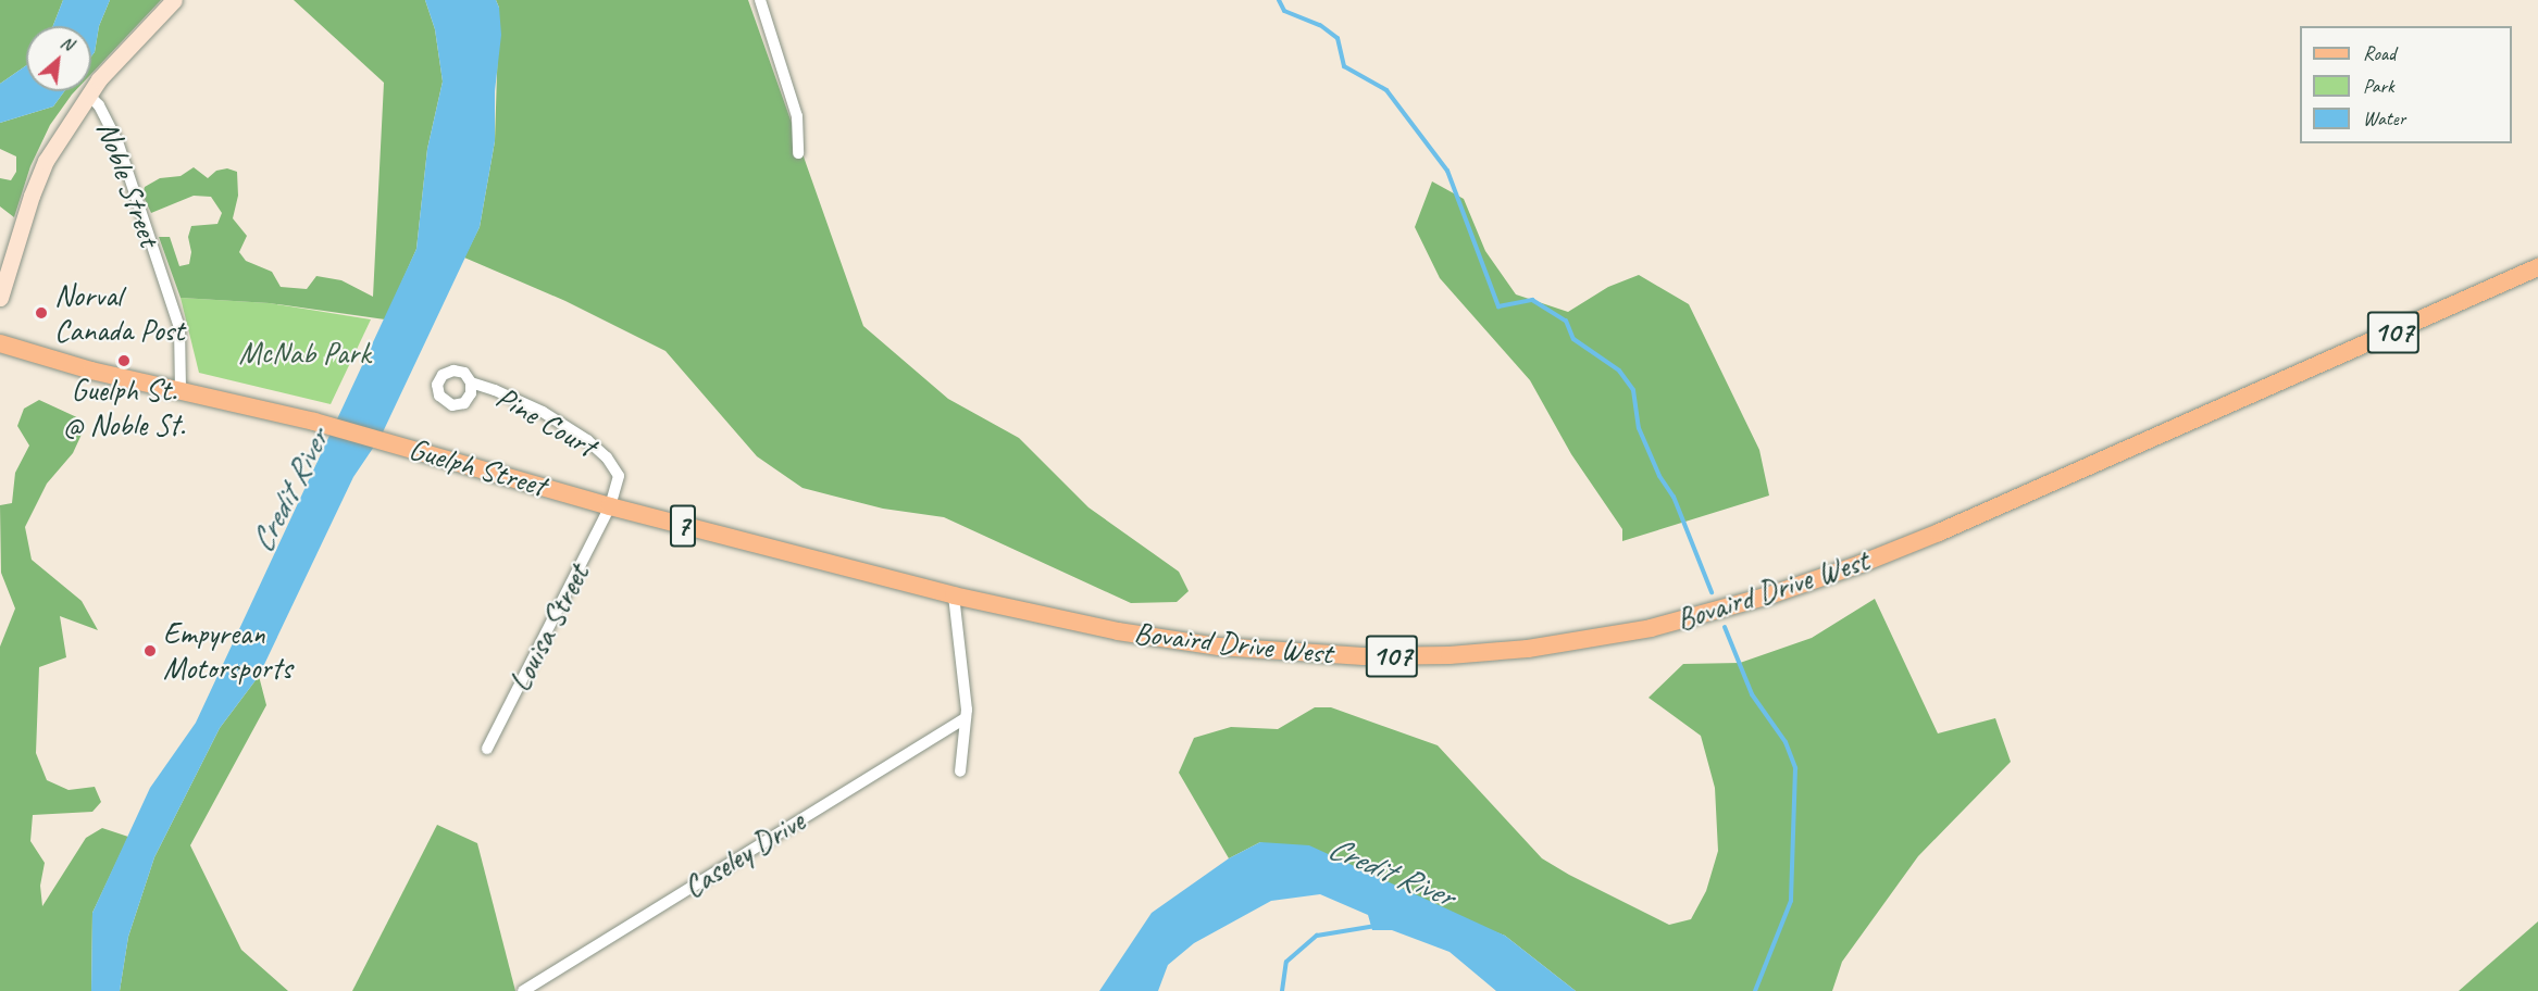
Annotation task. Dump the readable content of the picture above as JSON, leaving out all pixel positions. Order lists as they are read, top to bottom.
{
  "streets": {
    "main road": [
      "107",
      "Guelph Street",
      "7",
      "Bovaird Drive West"
    ],
    "street": [
      "Noble Street",
      "Pine Court",
      "Louisa Street",
      "Caseley Drive"
    ]
  },
  "crossings": [
    ["Noble Street", "Guelph Street"],
    ["Pine Court", "Guelph Street"],
    ["Pine Court", "Louisa Street"],
    ["Guelph Street", "Bovaird Drive West"],
    ["Guelph Street", "Louisa Street"]
  ],
  "water": ["Credit River"],
  "parks": ["McNab Park"],
  "places": ["Norval Canada Post", "Guelph St. @ Noble St.", "Empyrean Motorsports"],
  "legend": ["Road", "Park", "Water"],
  "north": "top right"
}
